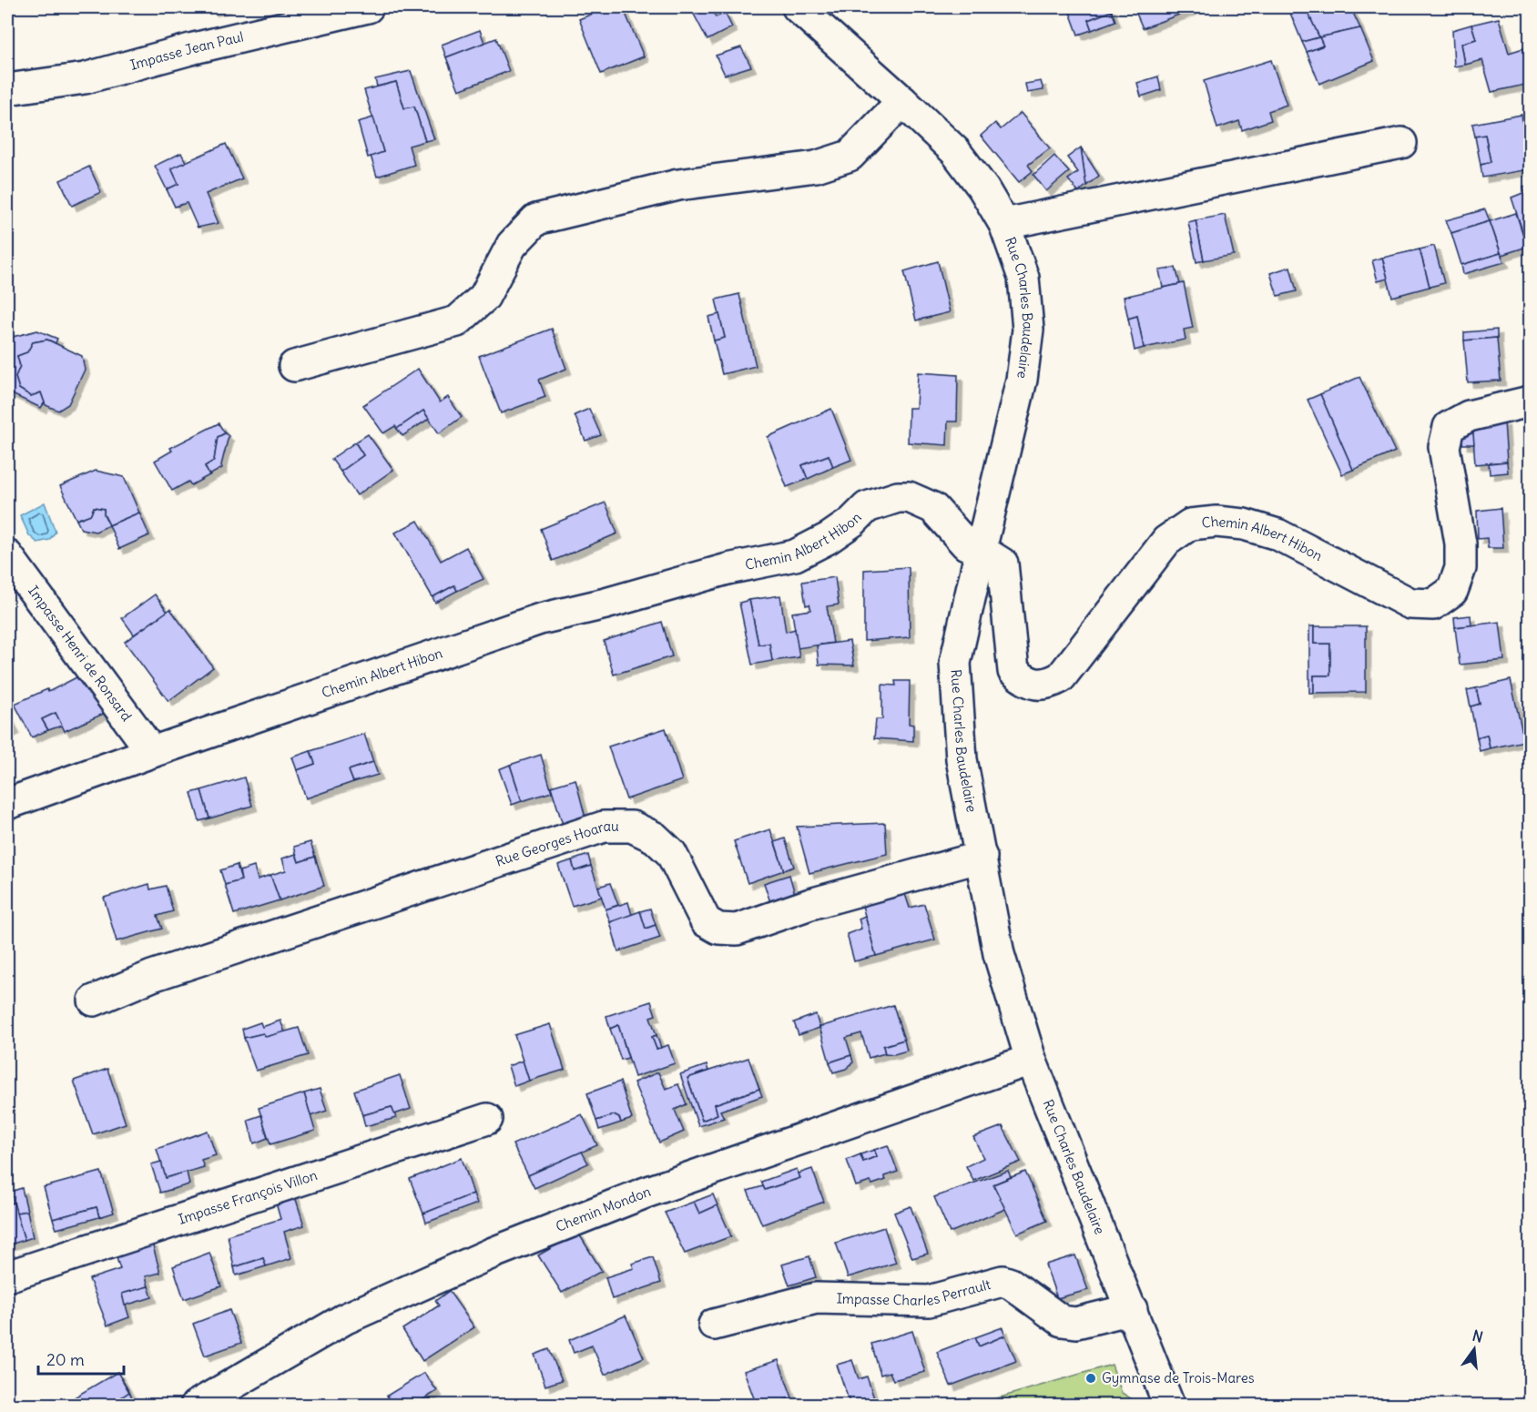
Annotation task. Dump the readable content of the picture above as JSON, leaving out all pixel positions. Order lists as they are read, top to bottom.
{
  "streets": {
    "street": [
      "Impasse Jean Paul",
      "Rue Charles Baudelaire",
      "Chemin Albert Hibon",
      "Impasse Henri de Ronsard",
      "Rue Georges Hoarau",
      "Impasse François Villon",
      "Chemin Mondon",
      "Impasse Charles Perrault"
    ]
  },
  "crossings": [
    ["Rue Charles Baudelaire", "Chemin Albert Hibon"],
    ["Rue Charles Baudelaire", "Rue Georges Hoarau"],
    ["Rue Charles Baudelaire", "Chemin Mondon"],
    ["Rue Charles Baudelaire", "Impasse Charles Perrault"],
    ["Chemin Albert Hibon", "Impasse Henri de Ronsard"]
  ],
  "places": ["Gymnase de Trois-Mares"],
  "scale_bar": "20 m",
  "north": "top"
}
